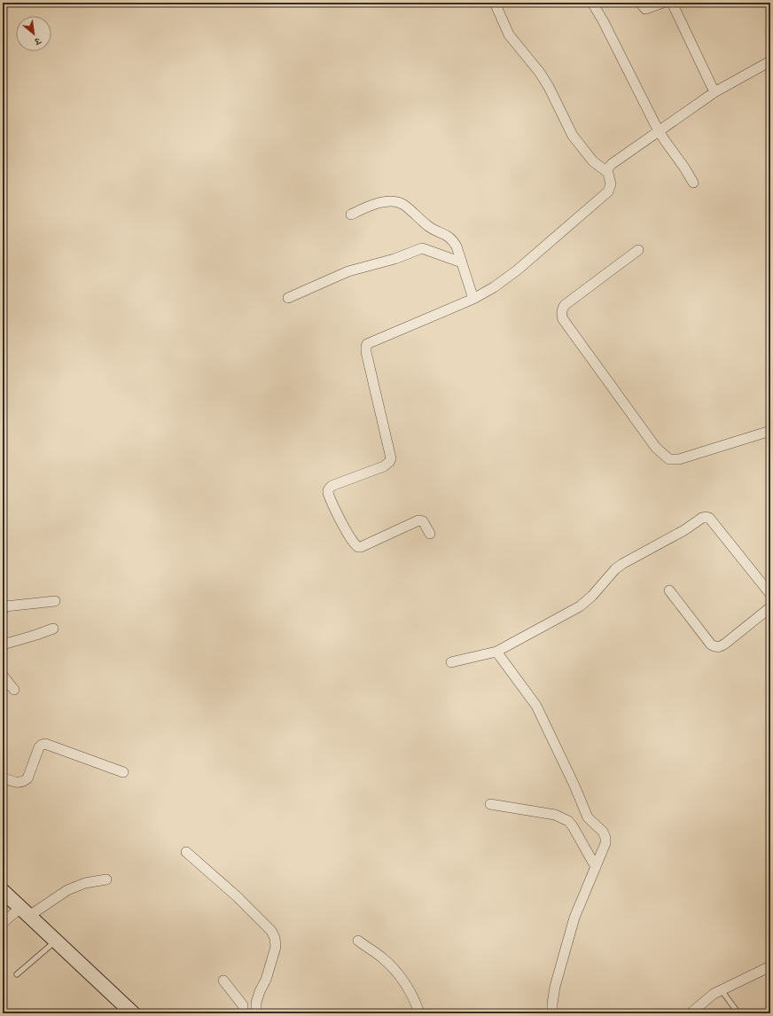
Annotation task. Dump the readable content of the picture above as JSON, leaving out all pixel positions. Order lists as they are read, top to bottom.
{
  "north": "bottom right"
}
